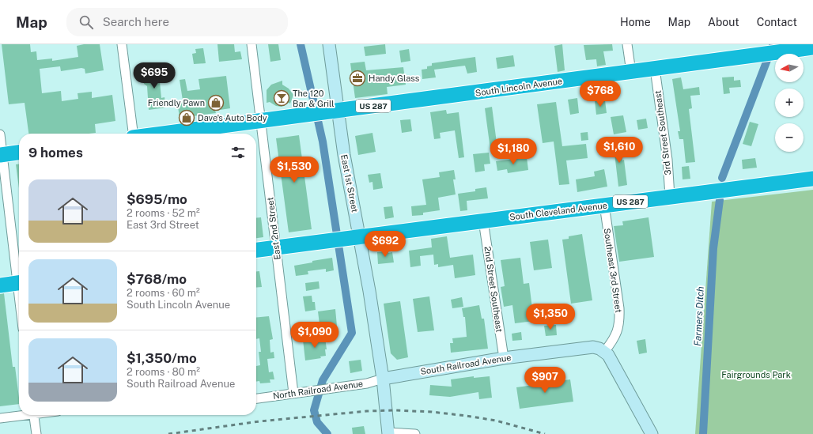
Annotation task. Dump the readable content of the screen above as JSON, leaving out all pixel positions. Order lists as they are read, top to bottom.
{
  "streets": {
    "highway": ["South Lincoln Avenue", "US 287", "South Cleveland Avenue"],
    "main road": ["East 1st Street", "South Railroad Avenue"],
    "street": [
      "3rd Street Southeast",
      "East 2nd Street",
      "Southeast 3rd Street",
      "2nd Street Southeast",
      "North Railroad Avenue"
    ]
  },
  "crossings": [
    ["South Lincoln Avenue", "US 287"],
    ["South Lincoln Avenue", "3rd Street Southeast"],
    ["South Lincoln Avenue", "East 1st Street"],
    ["US 287", "East 1st Street"],
    ["US 287", "South Cleveland Avenue"],
    ["US 287", "East 2nd Street"],
    ["3rd Street Southeast", "South Cleveland Avenue"],
    ["East 1st Street", "South Cleveland Avenue"],
    ["East 1st Street", "South Railroad Avenue"],
    ["East 1st Street", "North Railroad Avenue"],
    ["South Cleveland Avenue", "Southeast 3rd Street"],
    ["South Cleveland Avenue", "2nd Street Southeast"],
    ["East 2nd Street", "North Railroad Avenue"],
    ["Southeast 3rd Street", "South Railroad Avenue"],
    ["2nd Street Southeast", "South Railroad Avenue"],
    ["South Railroad Avenue", "North Railroad Avenue"]
  ],
  "water": ["Farmers Ditch"],
  "parks": ["Fairgrounds Park"],
  "places": {
    "office": ["Handy Glass"],
    "bar": ["The 120 Bar & Grill"],
    "shop": ["Friendly Pawn", "Dave's Auto Body"]
  },
  "north": "left",
  "page": {
    "header": "Map",
    "search": "Search here",
    "nav": [
      "Home",
      "Map",
      "About",
      "Contact"
    ],
    "map_buttons": ["+", "−"],
    "price": [
      "$695",
      "$768",
      "$1,610",
      "$1,180",
      "$1,530",
      "$692",
      "$1,350",
      "$1,090",
      "$907"
    ],
    "heading": "9 homes",
    "list": [
      {
        "name": "$695/mo",
        "note": "2 rooms · 52 m² · East 3rd Street"
      },
      {
        "name": "$768/mo",
        "note": "2 rooms · 60 m² · South Lincoln Avenue"
      },
      {
        "name": "$1,350/mo",
        "note": "2 rooms · 80 m² · South Railroad Avenue"
      }
    ]
  }
}
